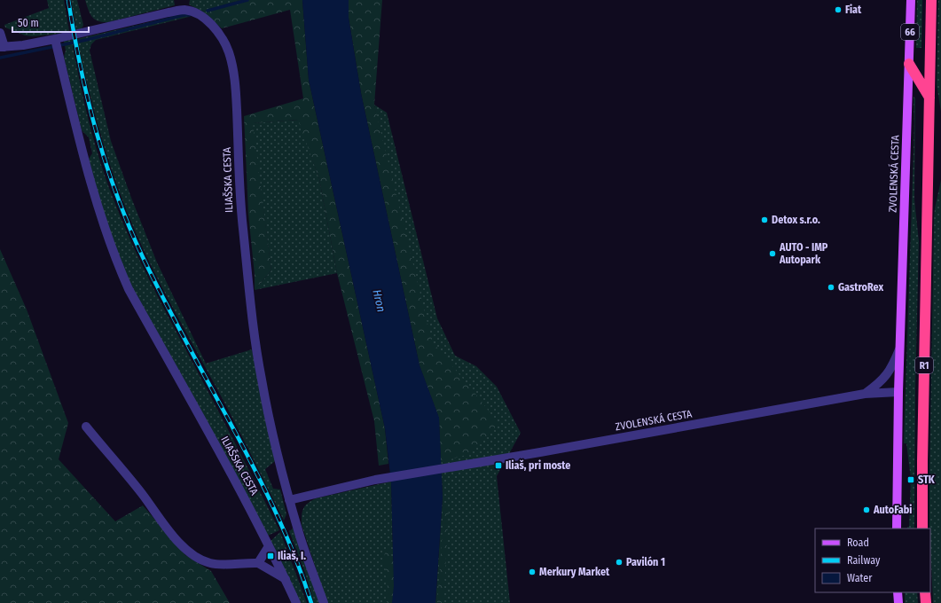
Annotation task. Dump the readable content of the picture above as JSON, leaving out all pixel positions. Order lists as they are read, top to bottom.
{
  "streets": {
    "highway": ["R1"],
    "main road": ["66", "ZVOLENSKÁ CESTA"],
    "street": ["ILIAŠSKA CESTA"]
  },
  "crossings": [
    ["ZVOLENSKÁ CESTA", "ILIAŠSKA CESTA"]
  ],
  "water": ["Hron"],
  "places": {
    "other": [
      "Fiat",
      "Detox s.r.o.",
      "AUTO - IMP Autopark",
      "GastroRex",
      "AutoFabi",
      "Pavilón 1",
      "Merkury Market"
    ],
    "transit": ["Iliaš, pri moste", "STK", "Iliaš, I."]
  },
  "legend": ["Road", "Railway", "Water"],
  "scale_bar": "50 m"
}
